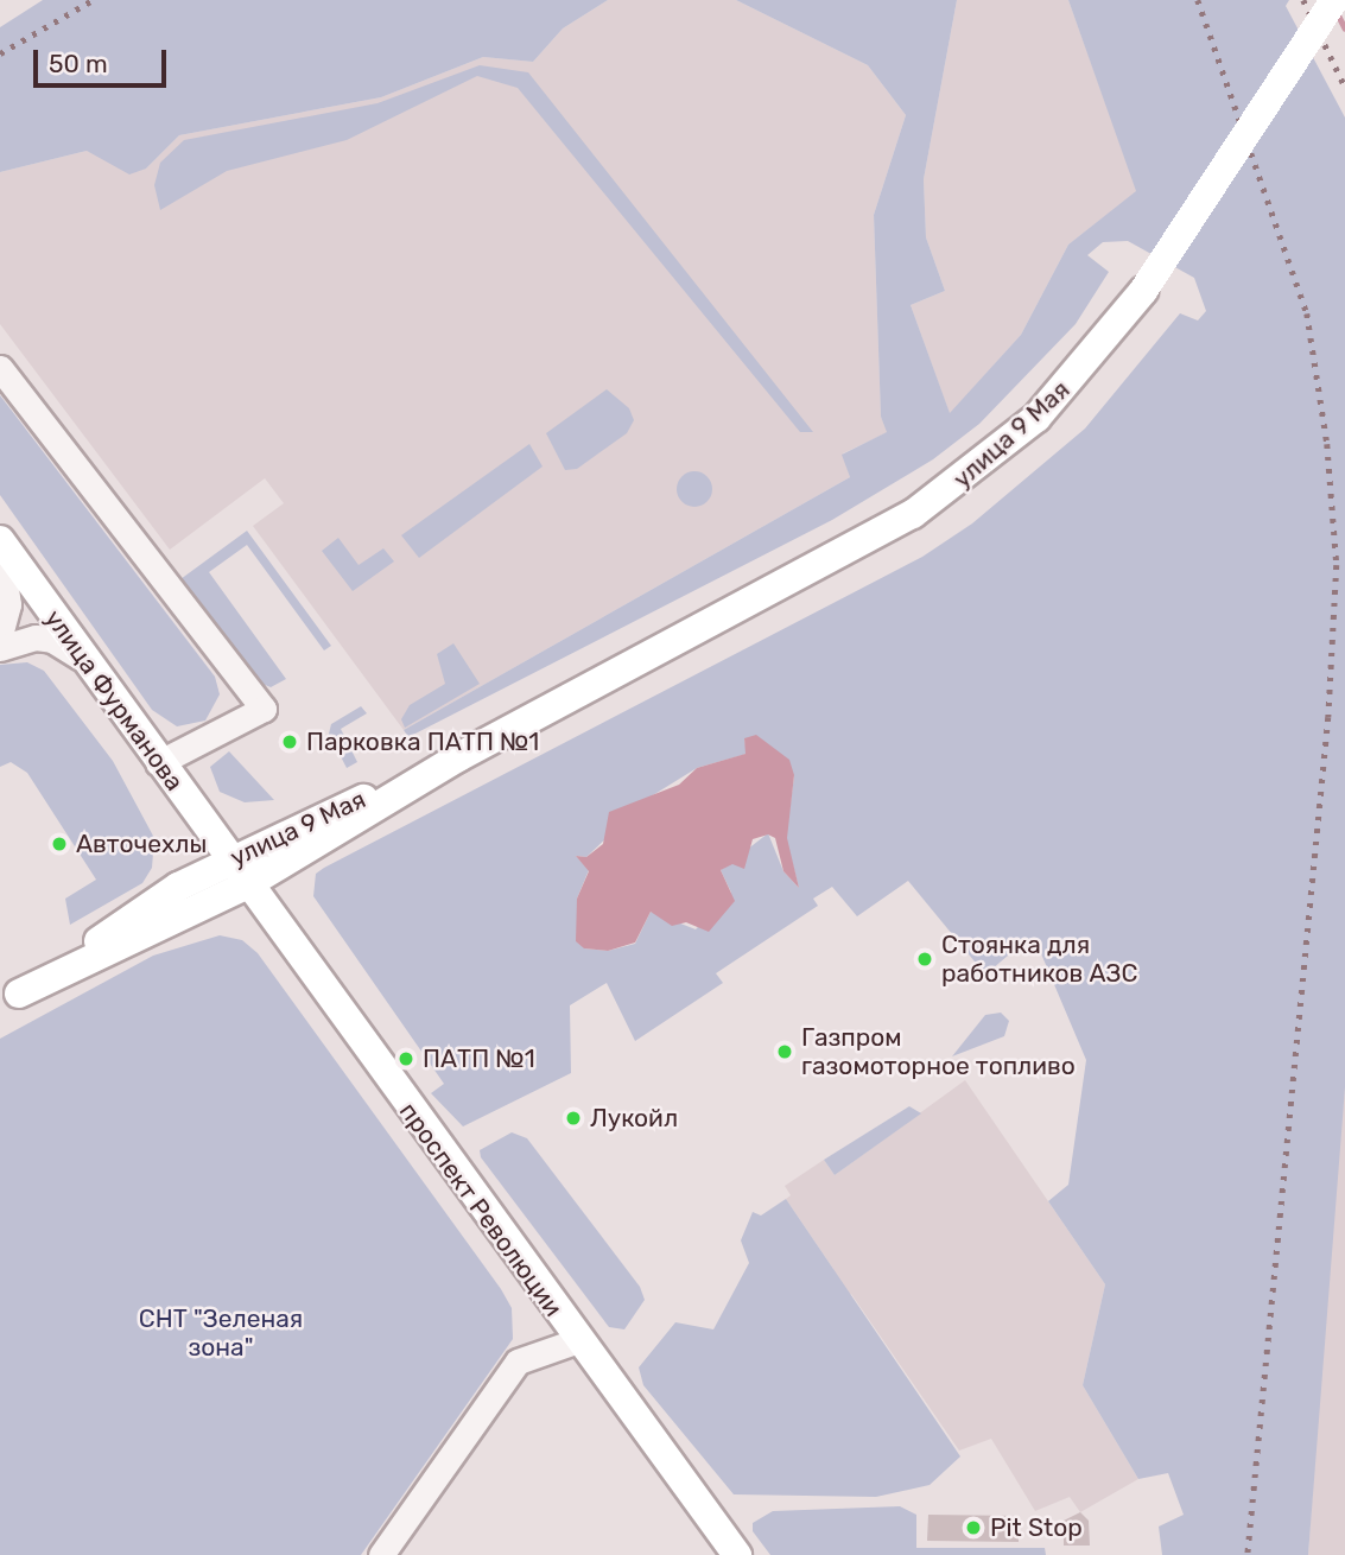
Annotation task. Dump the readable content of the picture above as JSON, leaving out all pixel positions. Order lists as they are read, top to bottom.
{
  "streets": {
    "main road": ["улица 9 Мая", "улица Фурманова", "проспект Революции"]
  },
  "crossings": [
    ["улица 9 Мая", "улица Фурманова"],
    ["улица 9 Мая", "проспект Революции"],
    ["улица Фурманова", "проспект Революции"]
  ],
  "parks": ["СНТ \"Зеленая зона\""],
  "places": [
    "Парковка ПАТП №1",
    "Авточехлы",
    "Стоянка для работников АЗС",
    "Газпром газомоторное топливо",
    "ПАТП №1",
    "Лукойл",
    "Pit Stop"
  ],
  "scale_bar": "50 m"
}
